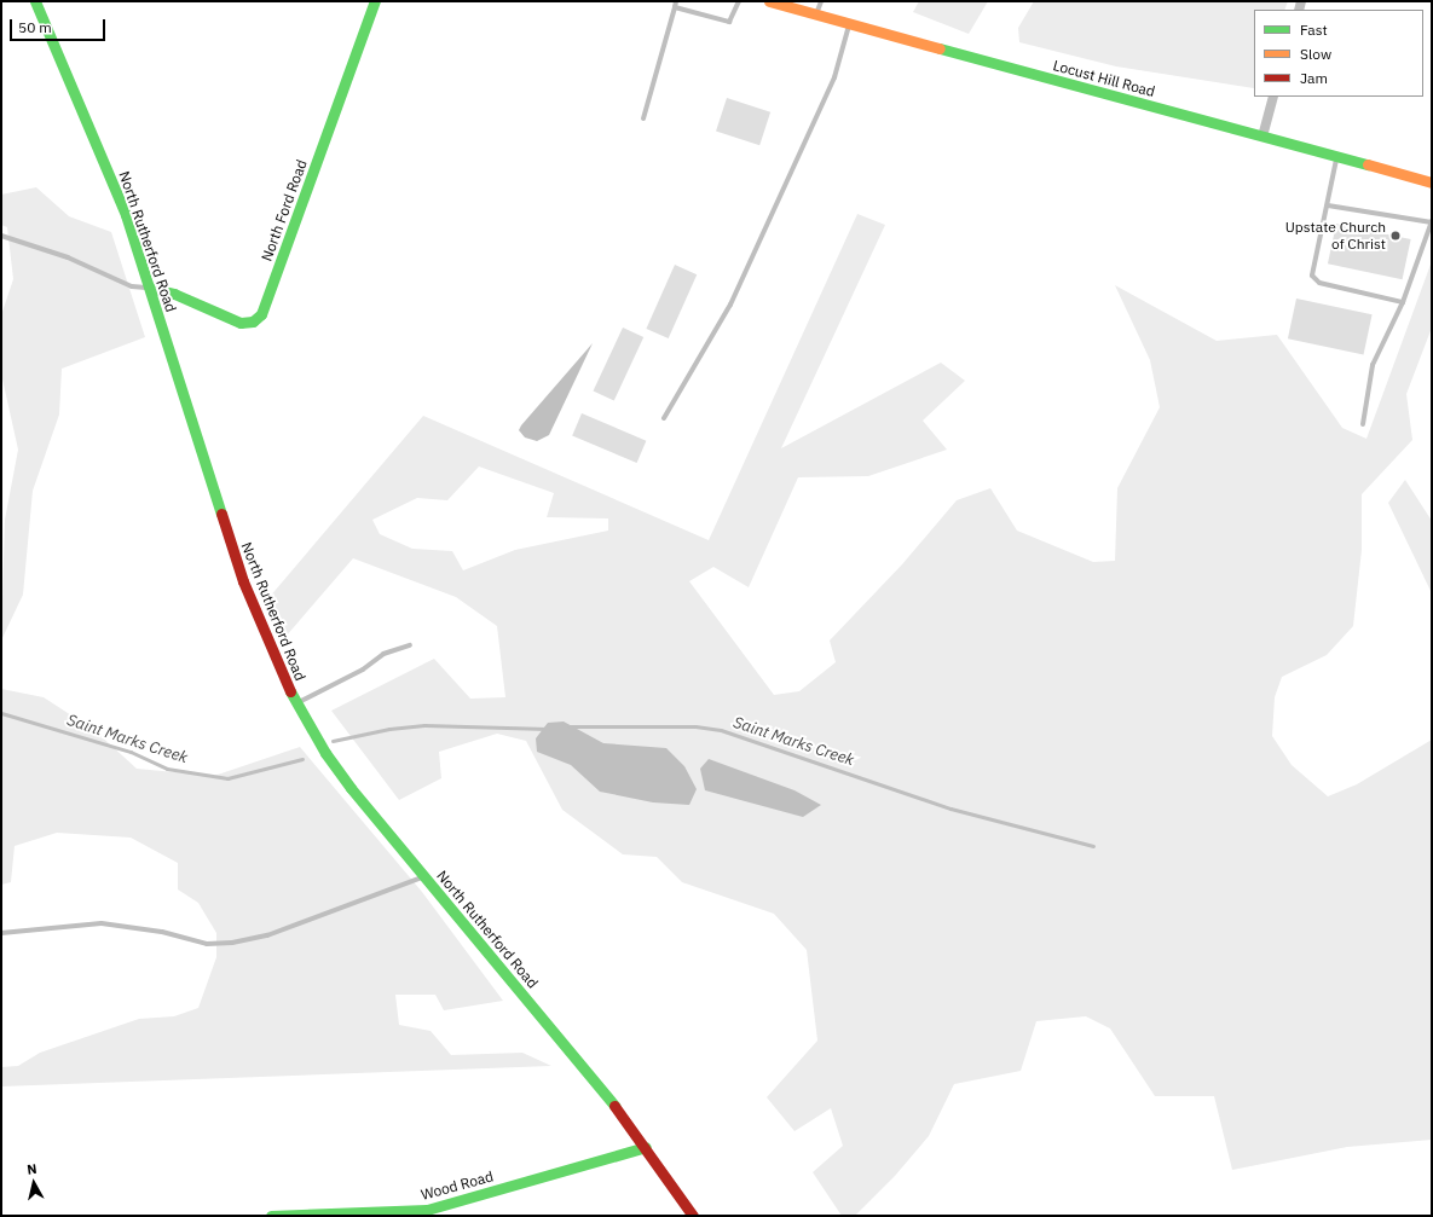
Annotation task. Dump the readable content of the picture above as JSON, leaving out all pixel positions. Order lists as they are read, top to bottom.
{
  "streets": {
    "street": [
      "Locust Hill Road",
      "North Ford Road",
      "North Rutherford Road",
      "Wood Road"
    ]
  },
  "crossings": [
    ["North Ford Road", "North Rutherford Road"],
    ["North Rutherford Road", "Wood Road"]
  ],
  "water": ["Saint Marks Creek"],
  "places": ["Upstate Church of Christ"],
  "legend": ["Fast", "Slow", "Jam"],
  "scale_bar": "50 m",
  "north": "top"
}
